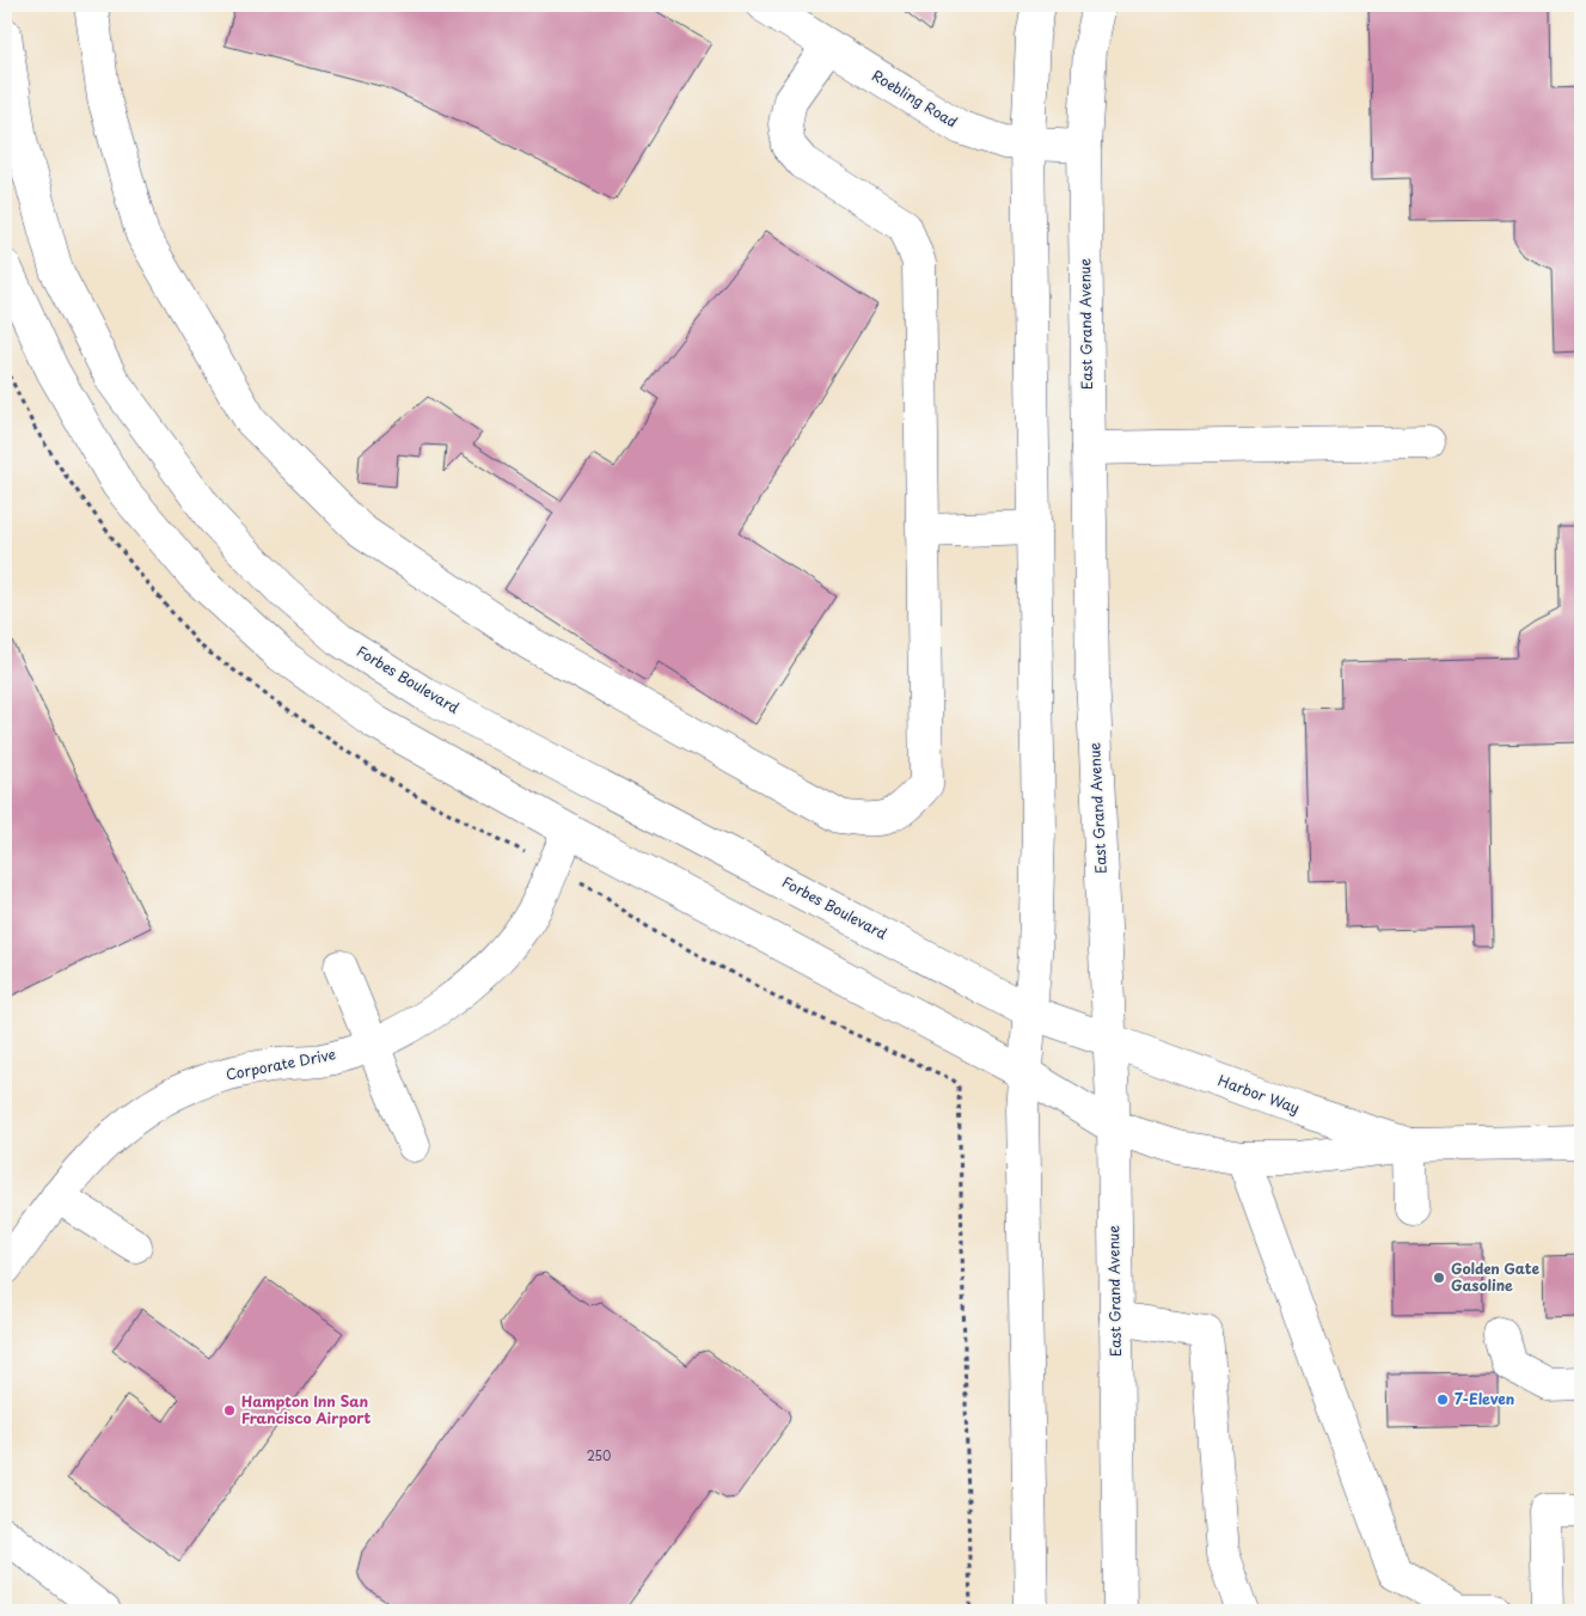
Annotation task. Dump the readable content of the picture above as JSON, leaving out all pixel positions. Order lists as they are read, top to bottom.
{
  "streets": {
    "main road": [
      "Roebling Road",
      "East Grand Avenue",
      "Forbes Boulevard",
      "Corporate Drive",
      "Harbor Way"
    ]
  },
  "crossings": [
    ["Roebling Road", "East Grand Avenue"],
    ["East Grand Avenue", "Forbes Boulevard"],
    ["East Grand Avenue", "Harbor Way"],
    ["Forbes Boulevard", "Harbor Way"]
  ],
  "places": ["Golden Gate Gasoline", "7-Eleven", "Hampton Inn San Francisco Airport"],
  "house_numbers": ["250"]
}
